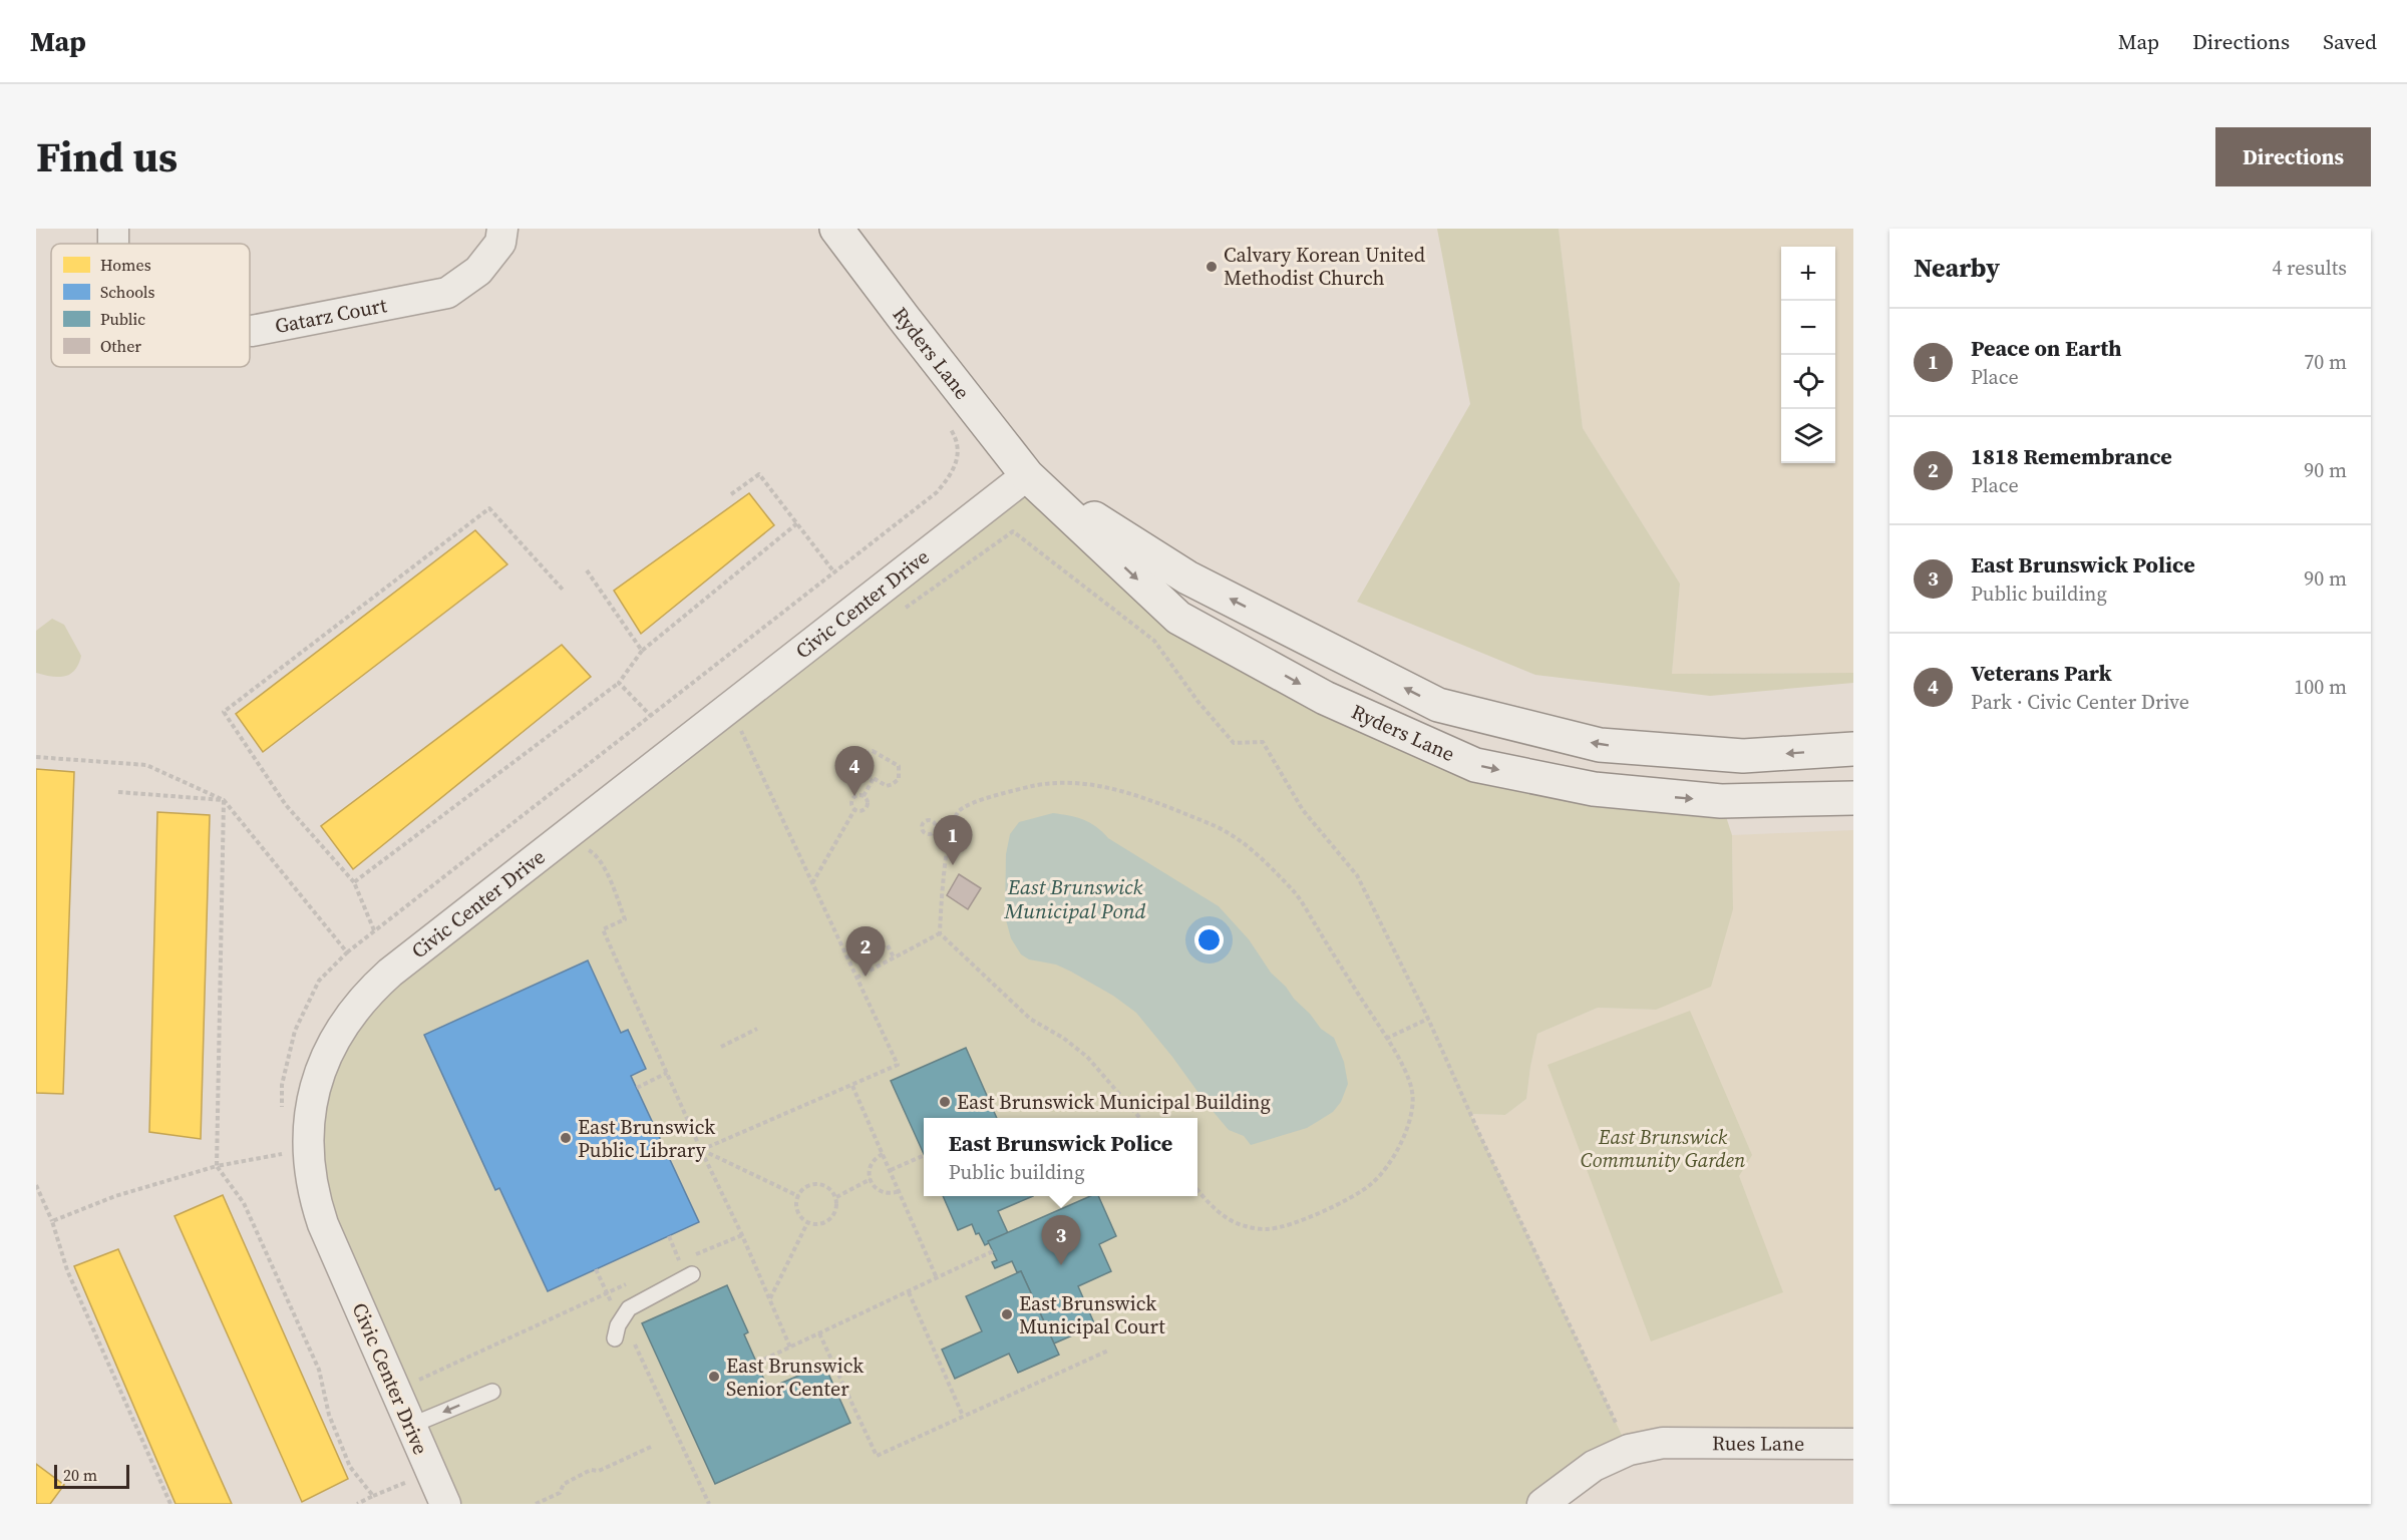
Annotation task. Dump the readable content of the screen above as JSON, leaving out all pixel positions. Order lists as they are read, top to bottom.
{
  "streets": {
    "main road": ["Ryders Lane"],
    "street": ["Gatarz Court", "Civic Center Drive", "Rues Lane"]
  },
  "crossings": [
    ["Ryders Lane", "Civic Center Drive"]
  ],
  "water": ["East Brunswick Municipal Pond"],
  "parks": ["East Brunswick Community Garden"],
  "places": [
    "Calvary Korean United Methodist Church",
    "East Brunswick Municipal Building",
    "East Brunswick Public Library",
    "East Brunswick Municipal Court",
    "East Brunswick Senior Center"
  ],
  "legend": [
    "Homes",
    "Schools",
    "Public",
    "Other"
  ],
  "scale_bar": "20 m",
  "page": {
    "header": "Map",
    "nav": ["Map", "Directions", "Saved"],
    "title": "Find us",
    "buttons": "Directions",
    "heading": ["Nearby", "4 results"],
    "map_buttons": ["+", "−"],
    "list": [
      {
        "mark": "1",
        "name": "Peace on Earth",
        "note": "Place",
        "value": "70 m"
      },
      {
        "mark": "2",
        "name": "1818 Remembrance",
        "note": "Place",
        "value": "90 m"
      },
      {
        "mark": "3",
        "name": "East Brunswick Police",
        "note": "Public building",
        "value": "90 m"
      },
      {
        "mark": "4",
        "name": "Veterans Park",
        "note": "Park · Civic Center Drive",
        "value": "100 m"
      }
    ],
    "pins": [
      "4",
      "1",
      "2",
      "3"
    ],
    "popup": ["East Brunswick Police", "Public building"],
    "scale": "20 m"
  }
}
